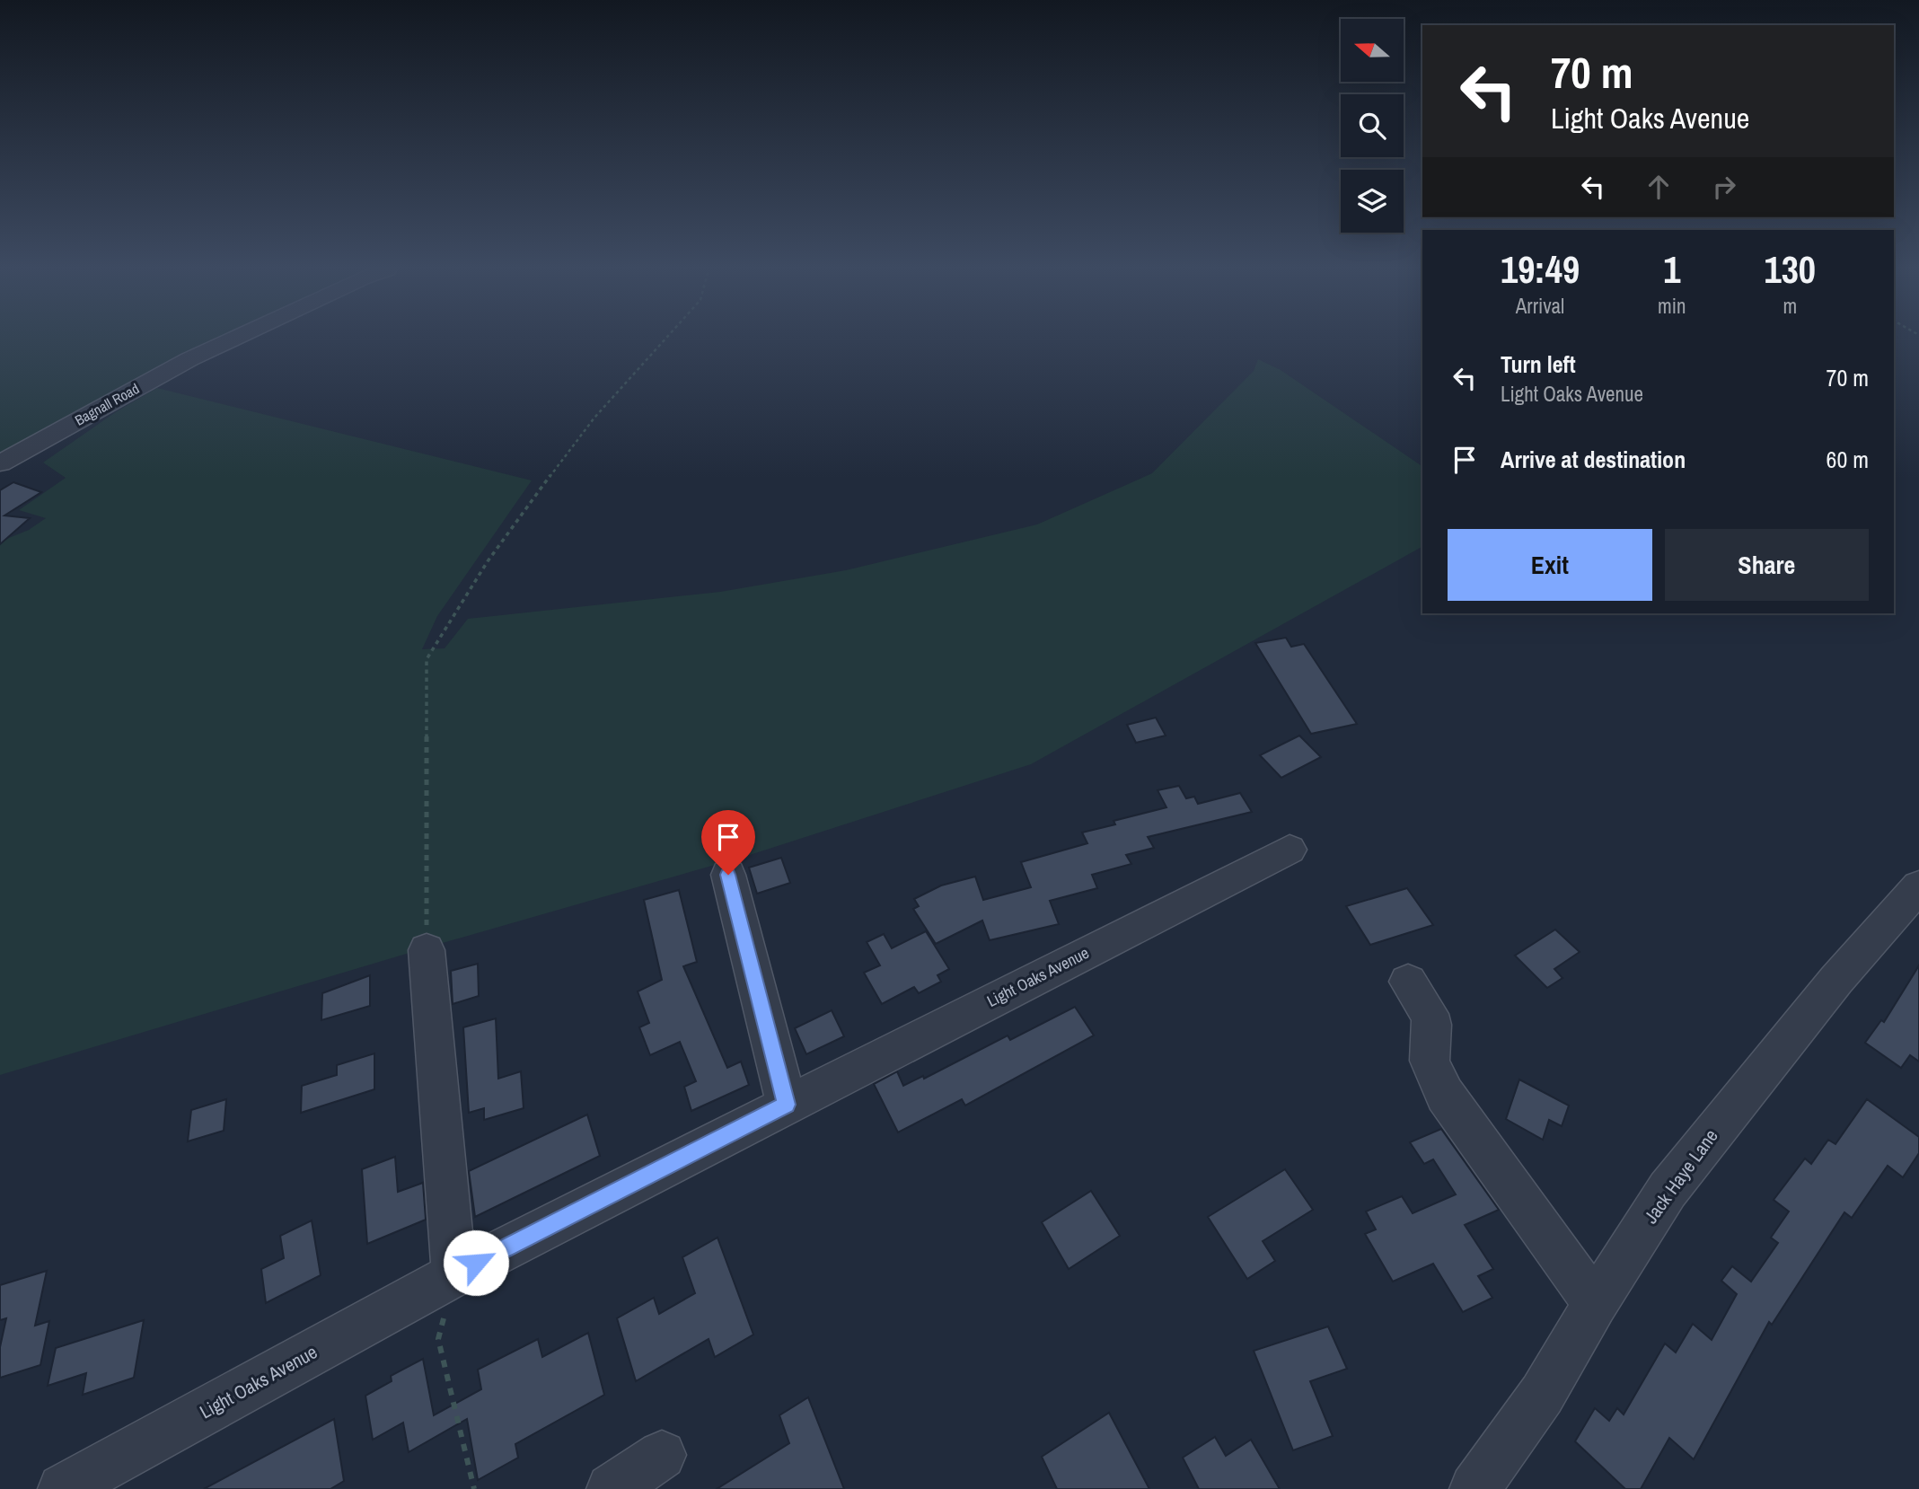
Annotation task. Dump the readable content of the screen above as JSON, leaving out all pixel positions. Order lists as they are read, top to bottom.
{
  "streets": {
    "street": ["Bagnall Road", "Light Oaks Avenue", "Jack Haye Lane"]
  },
  "north": "left",
  "page": {
    "turn": ["70 m", "Light Oaks Avenue"],
    "eta": [
      "19:49",
      "Arrival",
      "1",
      "min",
      "130",
      "m"
    ],
    "list": [
      {
        "name": "Turn left",
        "note": "Light Oaks Avenue",
        "value": "70 m"
      },
      {
        "name": "Arrive at destination",
        "value": "60 m"
      }
    ],
    "buttons": ["Exit", "Share"]
  }
}
